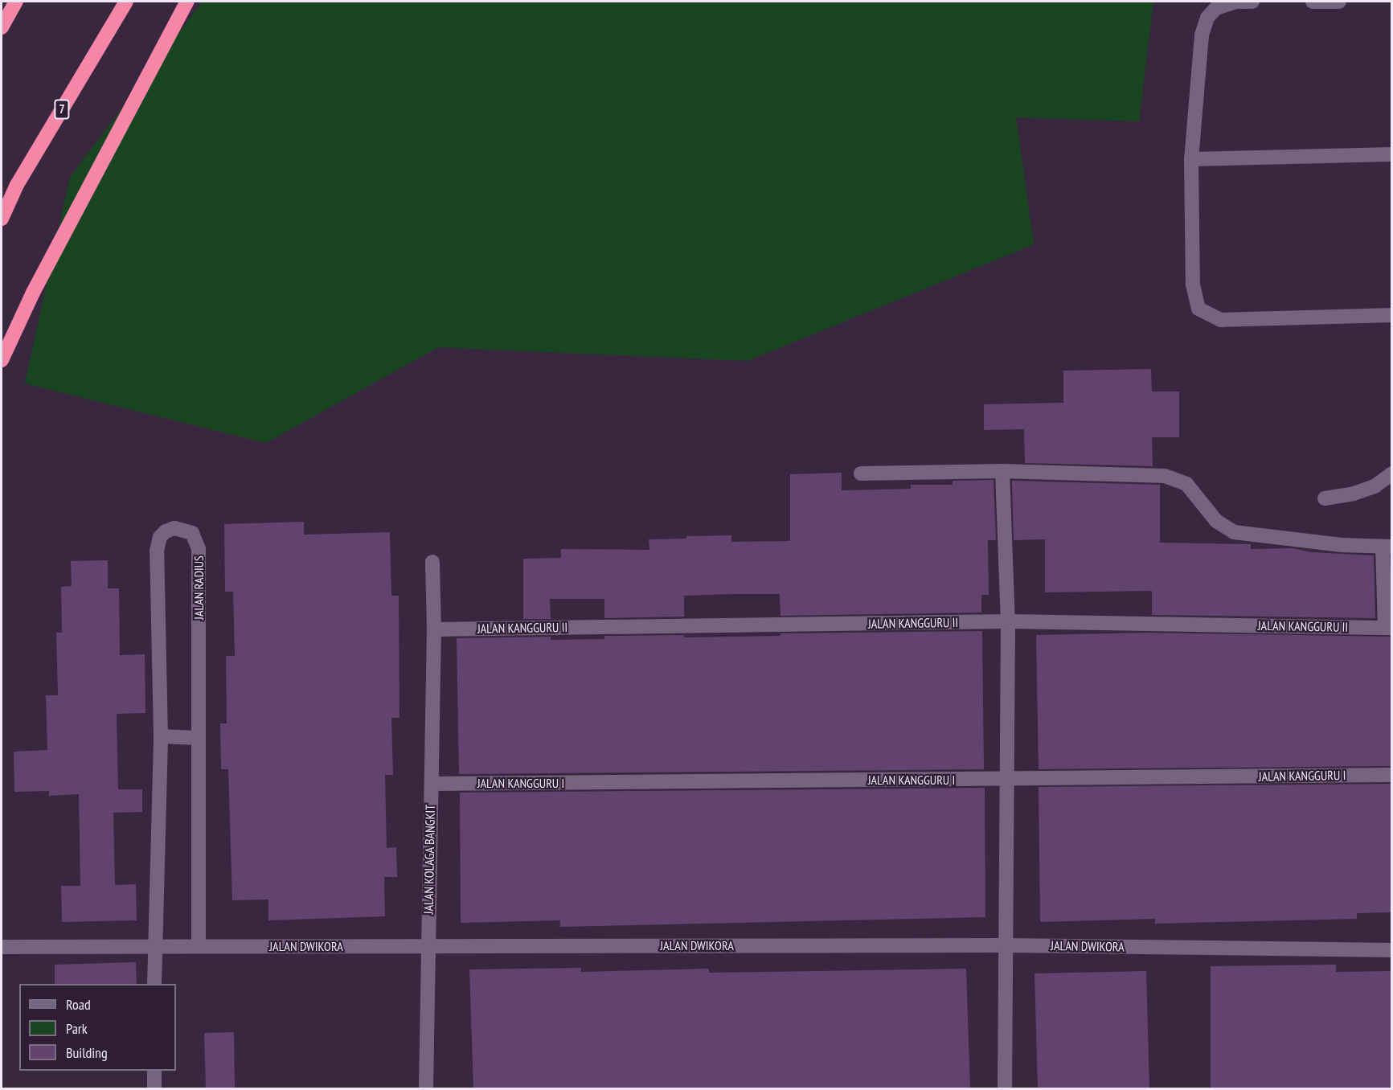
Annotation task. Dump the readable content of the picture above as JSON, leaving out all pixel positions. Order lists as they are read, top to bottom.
{
  "streets": {
    "highway": ["7"],
    "street": [
      "JALAN RADIUS",
      "JALAN KANGGURU II",
      "JALAN KANGGURU I",
      "JALAN KOLAGA BANGKIT",
      "JALAN DWIKORA"
    ]
  },
  "crossings": [
    ["JALAN RADIUS", "JALAN DWIKORA"],
    ["JALAN KANGGURU II", "JALAN KOLAGA BANGKIT"],
    ["JALAN KANGGURU I", "JALAN KOLAGA BANGKIT"],
    ["JALAN KOLAGA BANGKIT", "JALAN DWIKORA"]
  ],
  "legend": ["Road", "Park", "Building"]
}
